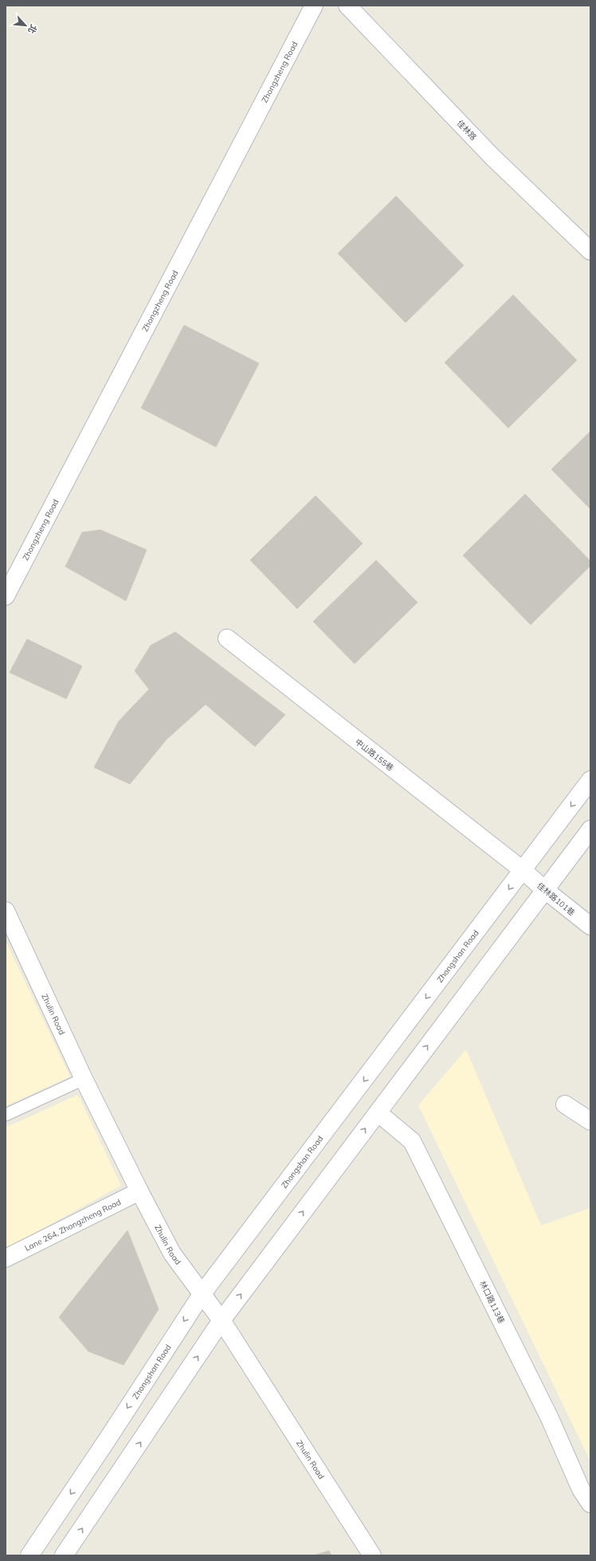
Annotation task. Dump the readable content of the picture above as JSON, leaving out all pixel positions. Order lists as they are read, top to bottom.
{
  "streets": {
    "street": [
      "Zhongzheng Road",
      "佳林路",
      "中山路155巷",
      "佳林路101巷",
      "Zhongshan Road",
      "Zhulin Road",
      "Lane 264, Zhongzheng Road",
      "林口路113巷"
    ]
  },
  "crossings": [
    ["中山路155巷", "佳林路101巷"],
    ["中山路155巷", "Zhongshan Road"],
    ["佳林路101巷", "Zhongshan Road"],
    ["Zhongshan Road", "Zhulin Road"],
    ["Zhulin Road", "Lane 264, Zhongzheng Road"]
  ],
  "north": "bottom right"
}
